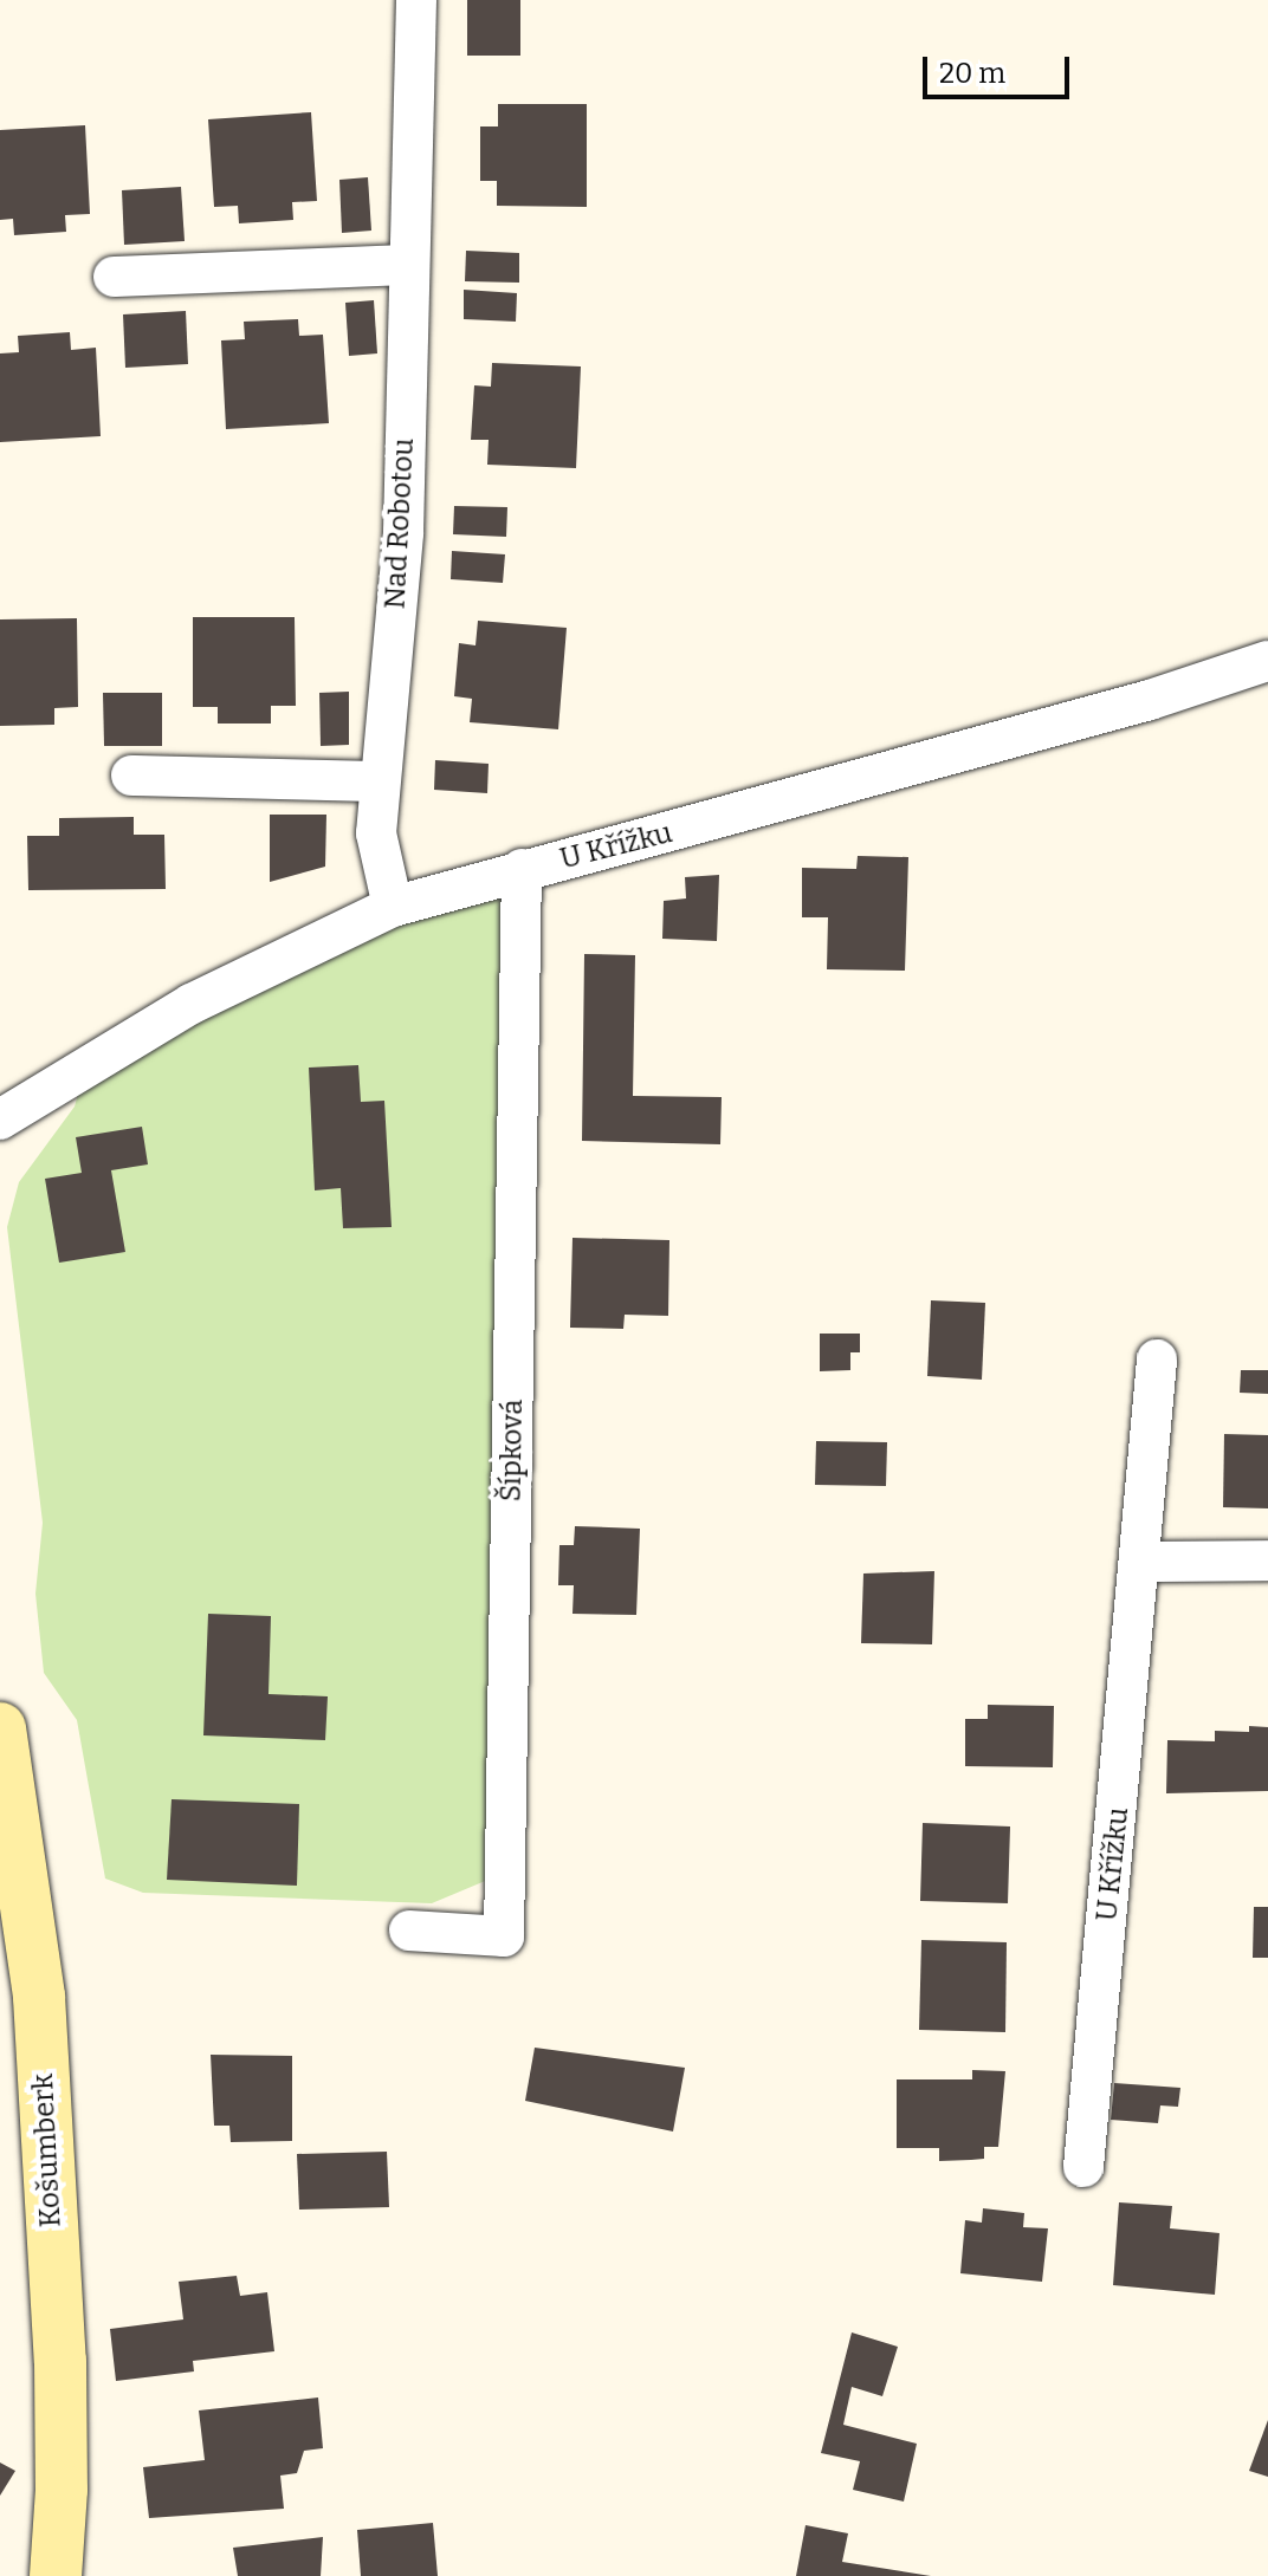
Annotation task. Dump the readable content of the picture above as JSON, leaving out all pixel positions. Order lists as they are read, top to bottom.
{
  "streets": {
    "street": [
      "Nad Robotou",
      "U Křížku",
      "Šípková",
      "Košumberk"
    ]
  },
  "crossings": [
    ["Nad Robotou", "U Křížku"],
    ["U Křížku", "Šípková"]
  ],
  "scale_bar": "20 m"
}
